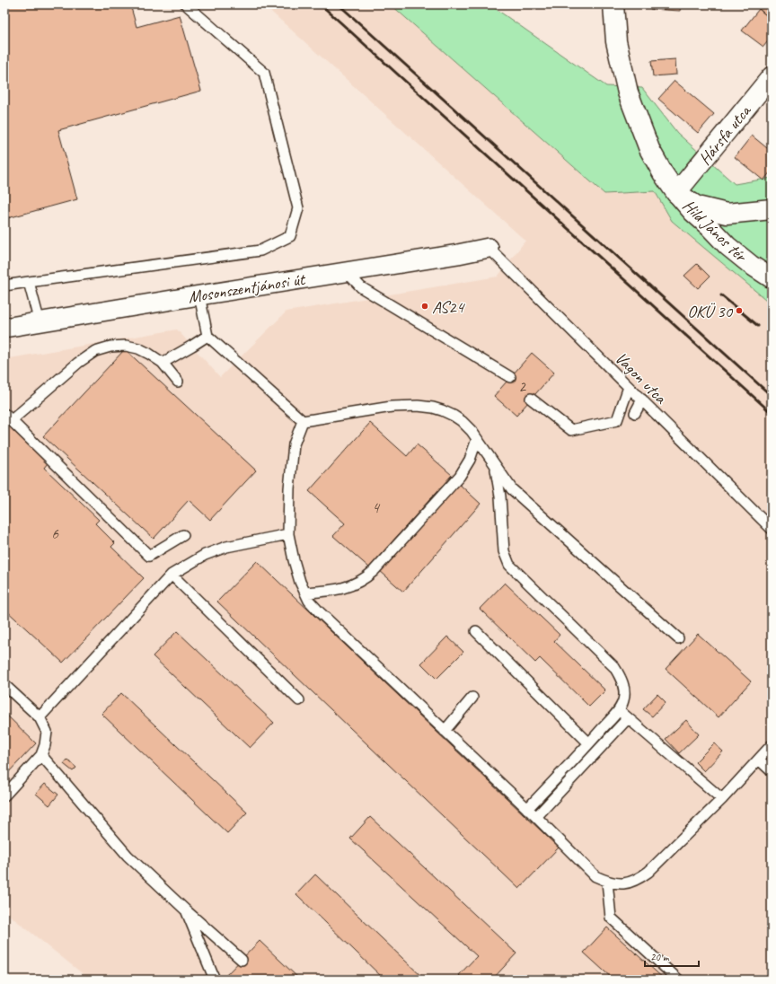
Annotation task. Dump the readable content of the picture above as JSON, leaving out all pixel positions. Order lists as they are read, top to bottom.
{
  "streets": {
    "street": ["Hársfa utca", "Hild János tér", "Mosonszentjánosi út"],
    "lane": ["Vagon utca"]
  },
  "crossings": [
    ["Hársfa utca", "Hild János tér"],
    ["Mosonszentjánosi út", "Vagon utca"]
  ],
  "places": ["AS24", "OKÜ 30"],
  "house_numbers": ["2", "4", "6"],
  "scale_bar": "20 m"
}
